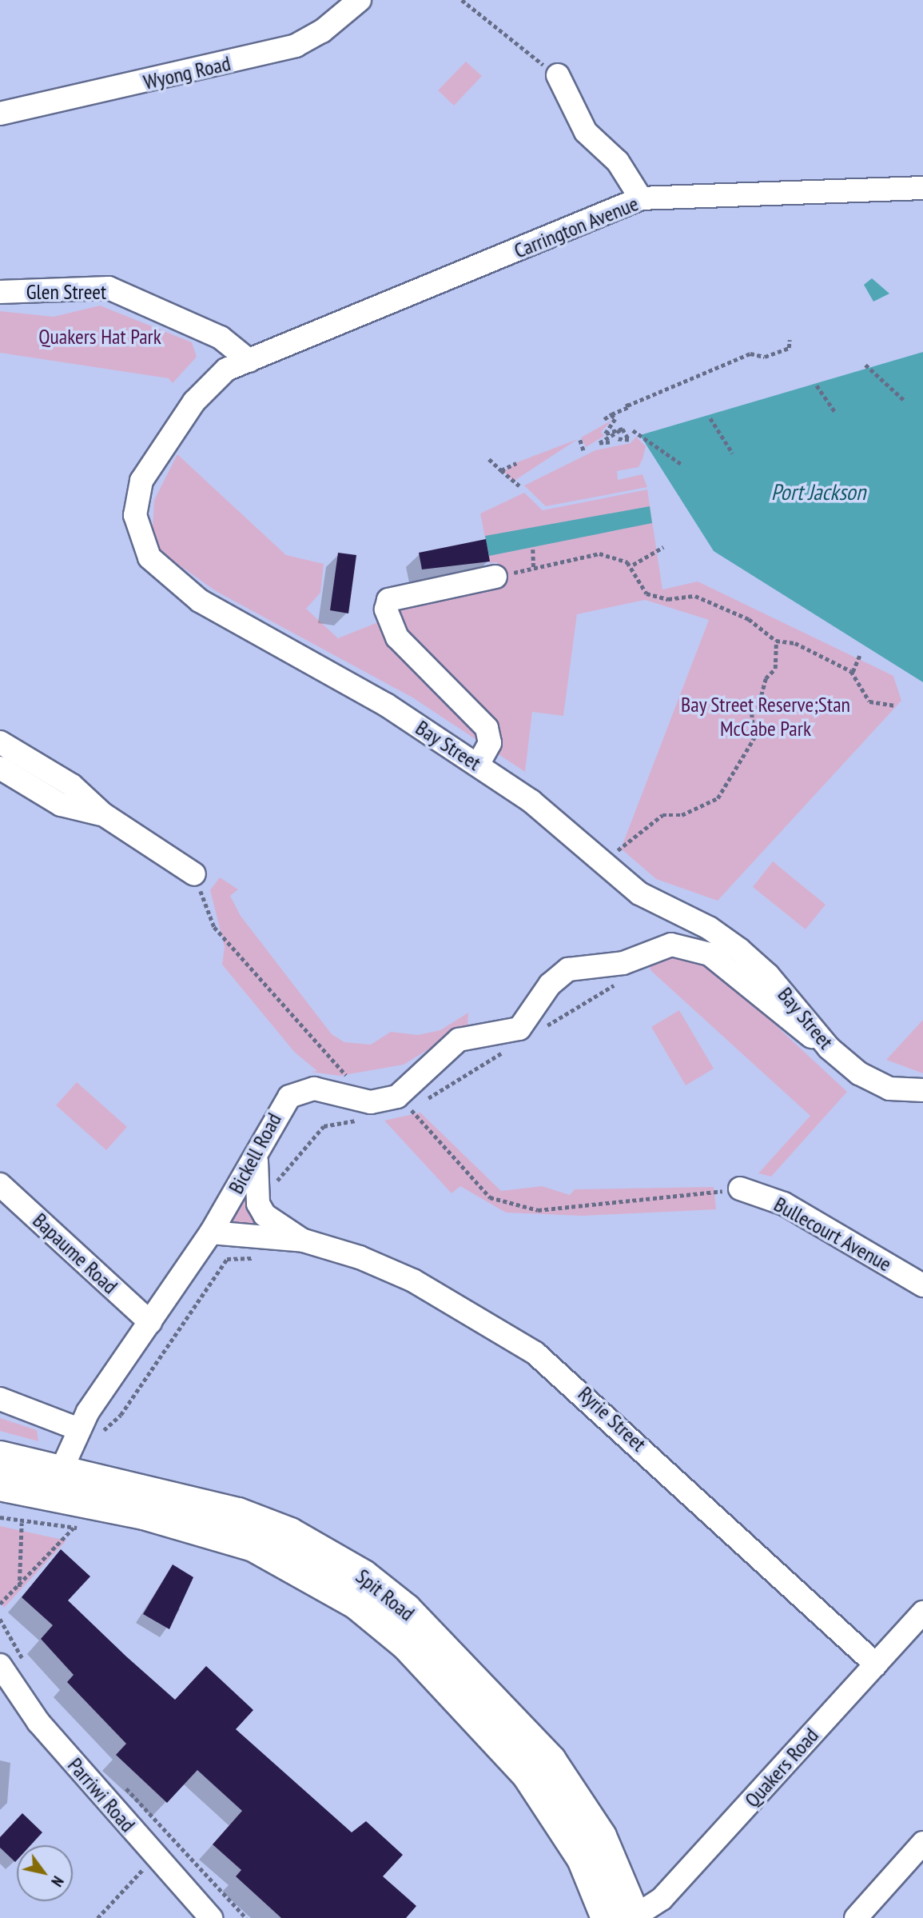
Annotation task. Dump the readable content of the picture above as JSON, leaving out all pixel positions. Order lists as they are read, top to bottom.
{
  "streets": {
    "highway": ["Spit Road"],
    "street": [
      "Wyong Road",
      "Carrington Avenue",
      "Glen Street",
      "Bay Street",
      "Bickell Road",
      "Bullecourt Avenue",
      "Bapaume Road",
      "Ryrie Street",
      "Quakers Road",
      "Parriwi Road"
    ]
  },
  "crossings": [
    ["Carrington Avenue", "Glen Street"],
    ["Carrington Avenue", "Bay Street"],
    ["Glen Street", "Bay Street"],
    ["Bay Street", "Bickell Road"],
    ["Bickell Road", "Bapaume Road"],
    ["Bickell Road", "Ryrie Street"],
    ["Bickell Road", "Spit Road"],
    ["Ryrie Street", "Quakers Road"],
    ["Spit Road", "Quakers Road"]
  ],
  "water": ["Port Jackson"],
  "parks": ["Quakers Hat Park", "Bay Street Reserve;Stan McCabe Park"],
  "north": "bottom right"
}
